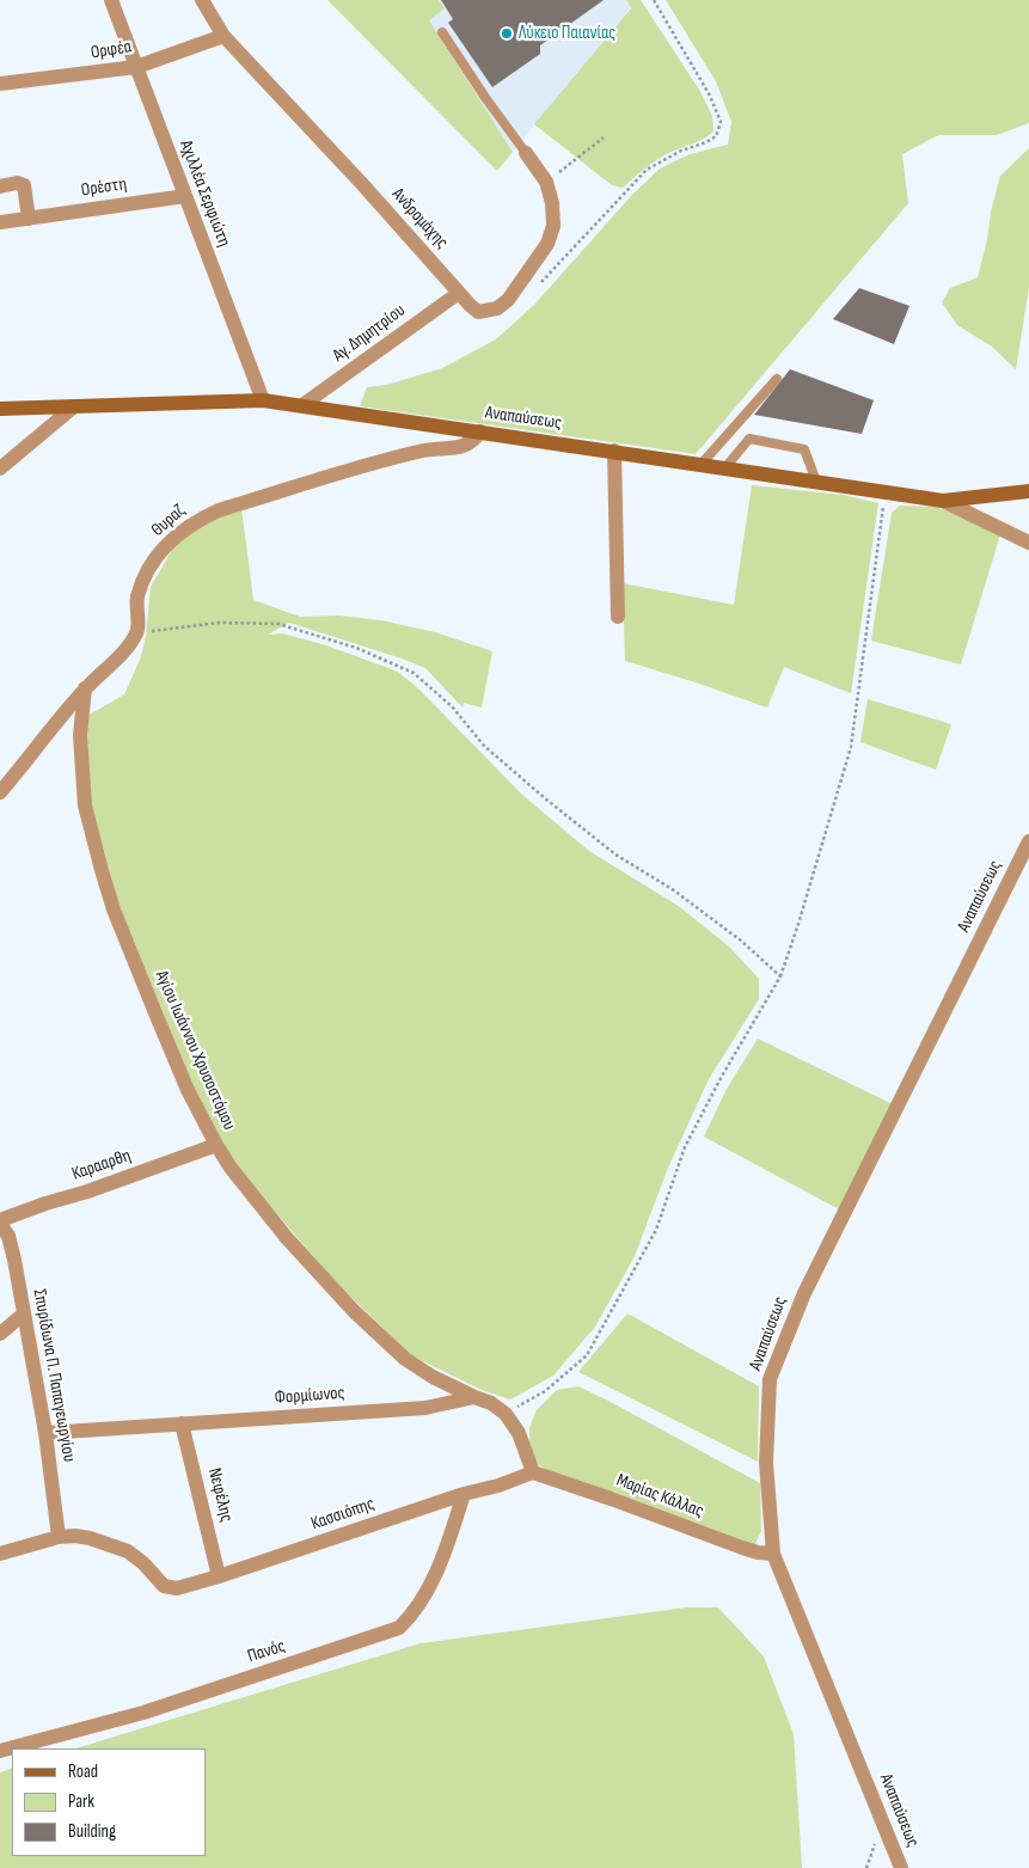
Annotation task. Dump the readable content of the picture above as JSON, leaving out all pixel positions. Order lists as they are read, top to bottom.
{
  "streets": {
    "street": [
      "Ορφέα",
      "Ορέστη",
      "Αχιλλέα Σερφιώτη",
      "Ανδρομάχης",
      "Αγ. Δημητρίου",
      "Αναπαύσεως",
      "Θυραζ",
      "Αγίου Ιωάννου Χρυσοστόμου",
      "Καρααρθη",
      "Σπυρίδωνα Π. Παπαγεωργίου",
      "Φορμίωνος",
      "Νεφέλης",
      "Μαρίας Κάλλας",
      "Κασσιόπης",
      "Πανός"
    ]
  },
  "crossings": [
    ["Ορφέα", "Αχιλλέα Σερφιώτη"],
    ["Ορφέα", "Ανδρομάχης"],
    ["Ορέστη", "Αχιλλέα Σερφιώτη"],
    ["Αχιλλέα Σερφιώτη", "Αναπαύσεως"],
    ["Ανδρομάχης", "Αγ. Δημητρίου"],
    ["Αγ. Δημητρίου", "Αναπαύσεως"],
    ["Αναπαύσεως", "Θυραζ"],
    ["Αναπαύσεως", "Μαρίας Κάλλας"],
    ["Αγίου Ιωάννου Χρυσοστόμου", "Καρααρθη"],
    ["Αγίου Ιωάννου Χρυσοστόμου", "Φορμίωνος"],
    ["Καρααρθη", "Σπυρίδωνα Π. Παπαγεωργίου"],
    ["Σπυρίδωνα Π. Παπαγεωργίου", "Φορμίωνος"],
    ["Σπυρίδωνα Π. Παπαγεωργίου", "Κασσιόπης"],
    ["Φορμίωνος", "Νεφέλης"],
    ["Νεφέλης", "Κασσιόπης"],
    ["Μαρίας Κάλλας", "Κασσιόπης"],
    ["Κασσιόπης", "Πανός"]
  ],
  "places": ["Λύκειο Παιανίας"],
  "legend": ["Road", "Park", "Building"]
}
